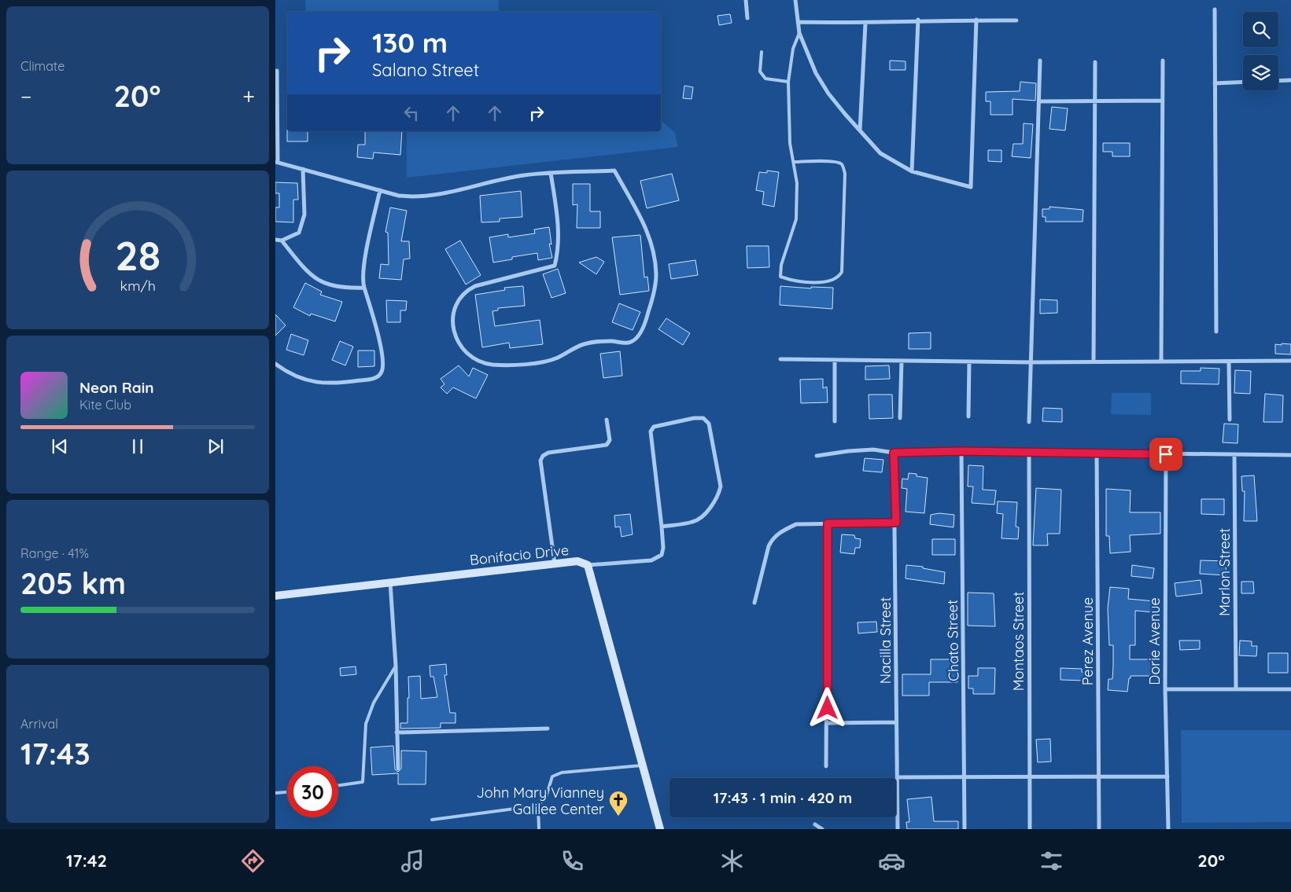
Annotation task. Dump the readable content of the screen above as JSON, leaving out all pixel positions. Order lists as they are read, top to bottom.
{
  "streets": {
    "street": [
      "Bonifacio Drive",
      "Marlon Street",
      "Nacilla Street",
      "Chato Street",
      "Montaos Street",
      "Perez Avenue",
      "Dorie Avenue"
    ]
  },
  "places": {
    "church": ["John Mary Vianney Galilee Center"]
  },
  "page": {
    "tile": [
      "Climate",
      ["Range · 41%", "205 km"],
      ["Arrival", "17:43"]
    ],
    "turn": ["130 m", "Salano Street"],
    "heat": ["−", "20°", "+"],
    "song": ["Neon Rain", "Kite Club"],
    "limit": "30",
    "trip": "17:43 · 1 min · 420 m",
    "tabs": ["17:42", "20°"],
    "gauge": ["28", "km/h"]
  }
}
